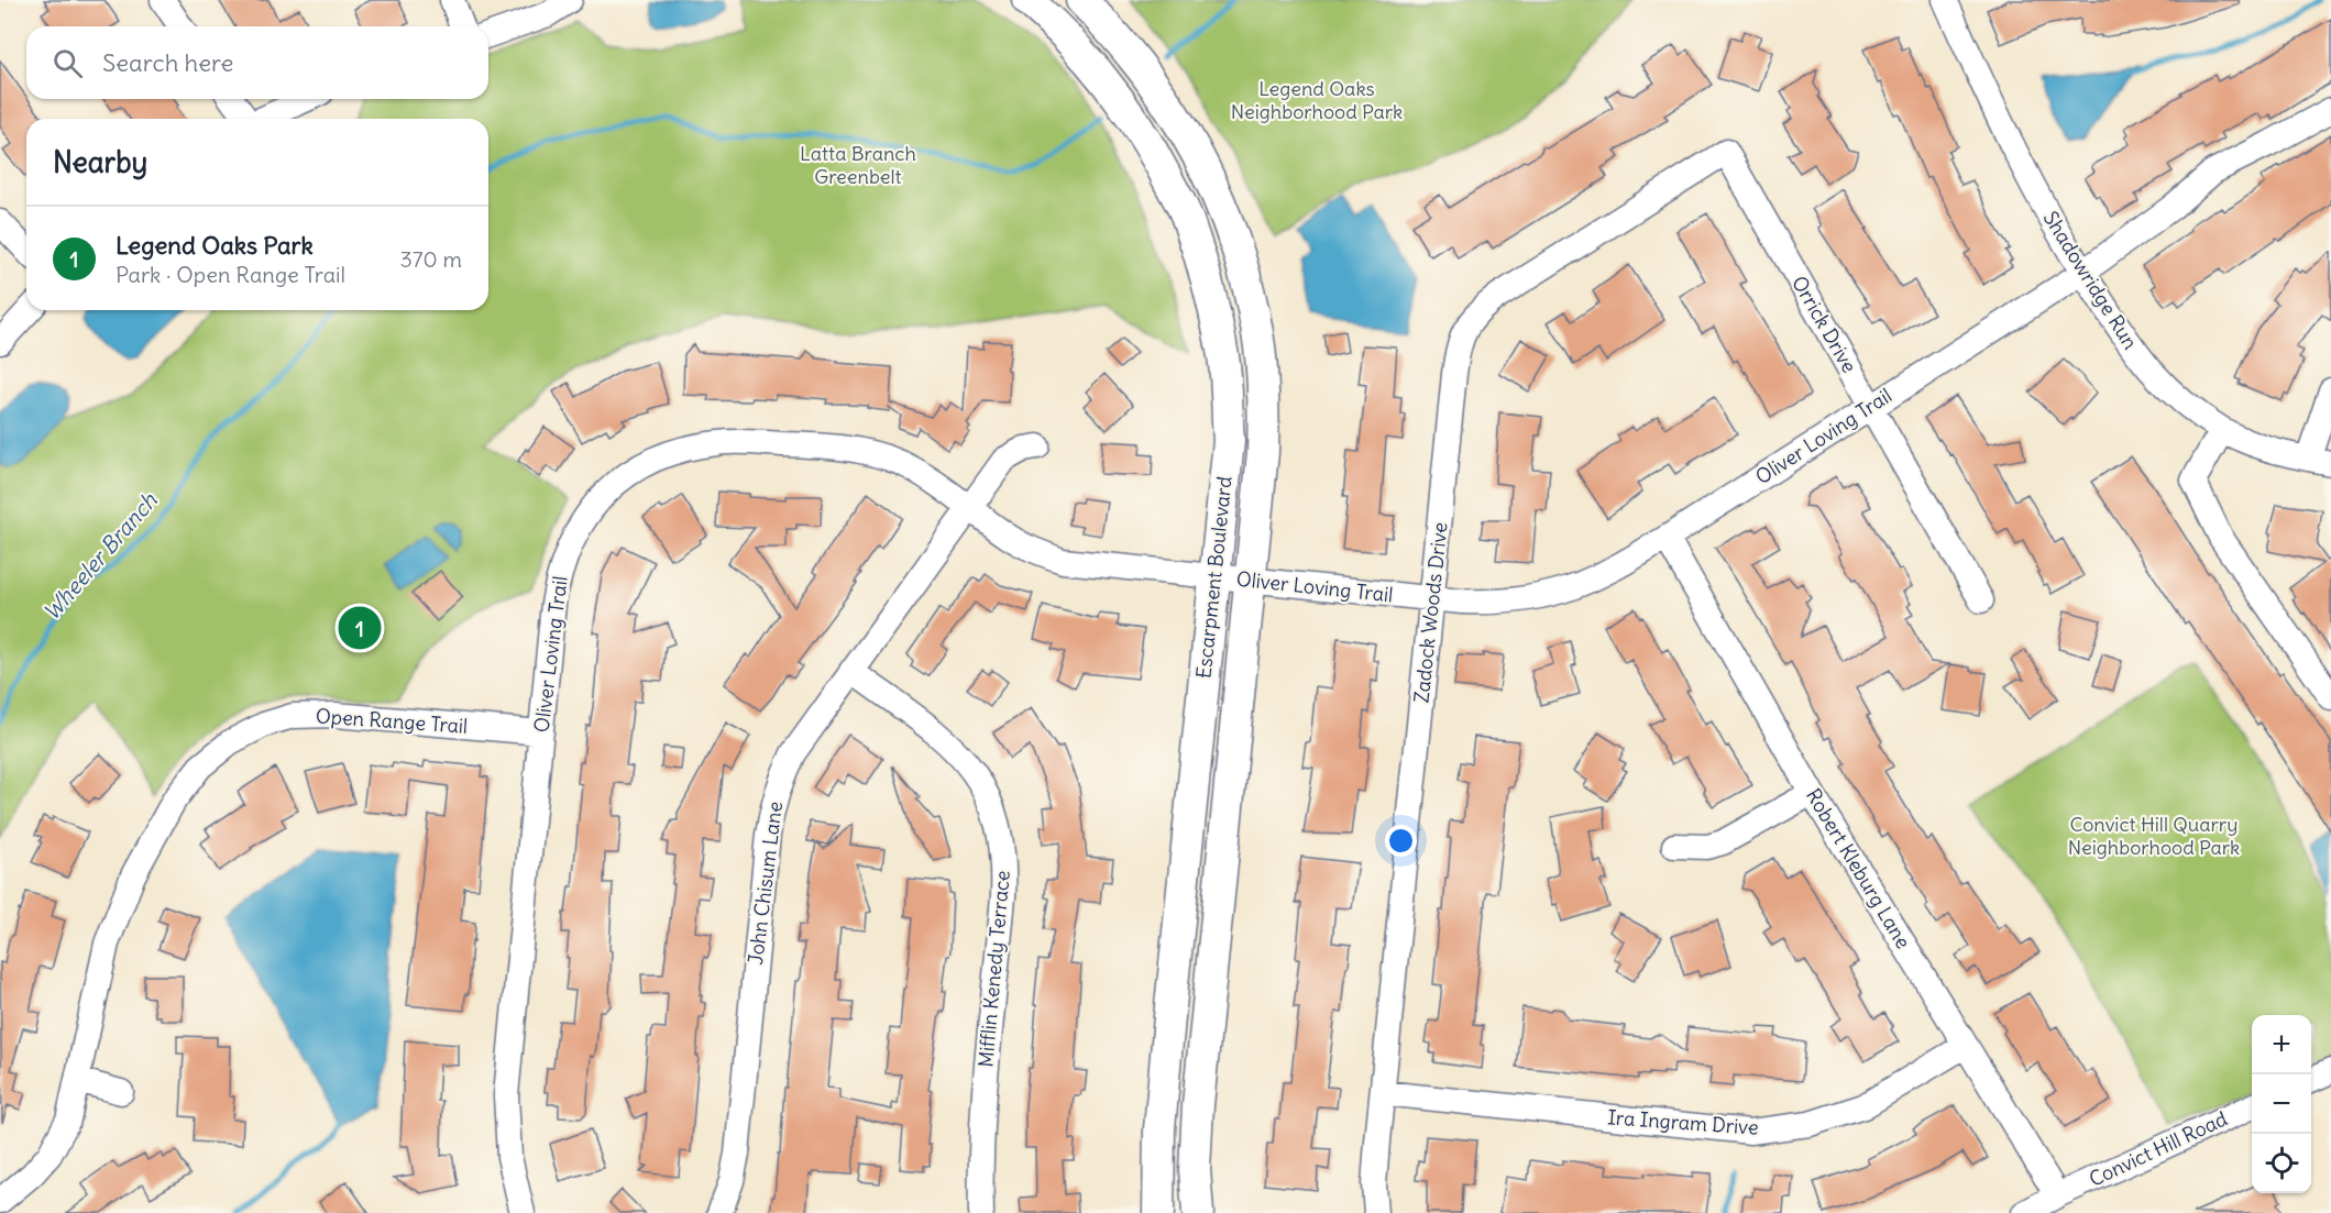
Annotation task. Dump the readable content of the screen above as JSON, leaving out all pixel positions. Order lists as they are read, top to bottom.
{
  "streets": {
    "main road": ["Escarpment Boulevard"],
    "street": [
      "Shadowridge Run",
      "Orrick Drive",
      "Oliver Loving Trail",
      "Zadock Woods Drive",
      "Open Range Trail",
      "Robert Kleburg Lane",
      "John Chisum Lane",
      "Mifflin Kenedy Terrace",
      "Ira Ingram Drive",
      "Convict Hill Road"
    ]
  },
  "crossings": [
    ["Shadowridge Run", "Oliver Loving Trail"],
    ["Orrick Drive", "Oliver Loving Trail"],
    ["Orrick Drive", "Zadock Woods Drive"],
    ["Oliver Loving Trail", "Escarpment Boulevard"],
    ["Oliver Loving Trail", "Zadock Woods Drive"],
    ["Oliver Loving Trail", "Open Range Trail"],
    ["Oliver Loving Trail", "Robert Kleburg Lane"],
    ["Oliver Loving Trail", "John Chisum Lane"],
    ["Zadock Woods Drive", "Ira Ingram Drive"],
    ["Robert Kleburg Lane", "Ira Ingram Drive"],
    ["Robert Kleburg Lane", "Convict Hill Road"],
    ["John Chisum Lane", "Mifflin Kenedy Terrace"]
  ],
  "water": ["Wheeler Branch"],
  "parks": ["Legend Oaks Neighborhood Park", "Latta Branch Greenbelt", "Convict Hill Quarry Neighborhood Park"],
  "page": {
    "search": "Search here",
    "heading": "Nearby",
    "list": [
      {
        "mark": "1",
        "name": "Legend Oaks Park",
        "note": "Park · Open Range Trail",
        "value": "370 m"
      }
    ],
    "pins": "1",
    "map_buttons": ["+", "−"]
  }
}
